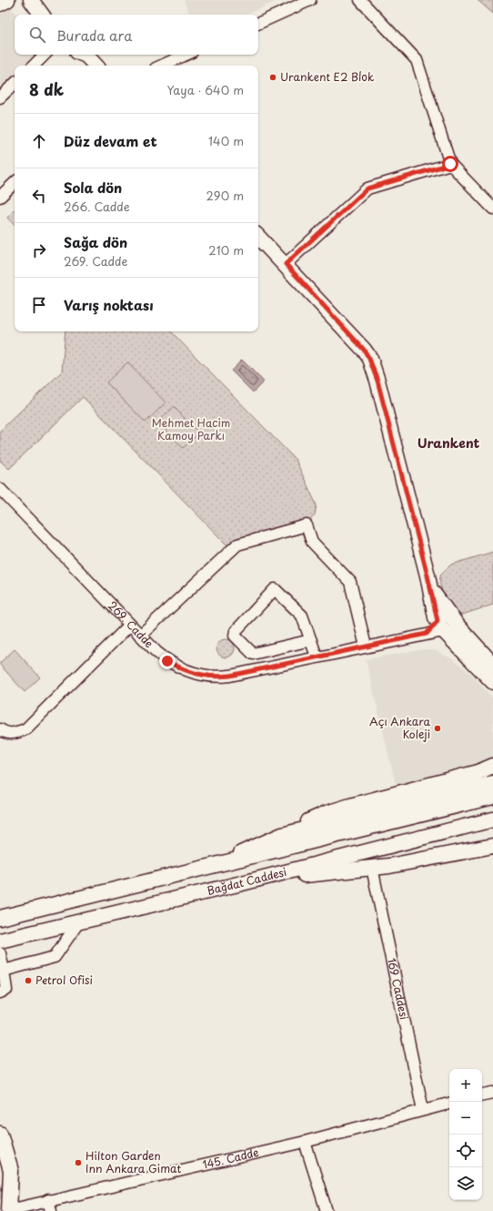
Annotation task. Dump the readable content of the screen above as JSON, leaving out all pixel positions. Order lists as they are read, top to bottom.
{
  "streets": {
    "main road": ["Bağdat Caddesi"],
    "street": ["269. Cadde", "169 Caddesi", "145. Cadde"]
  },
  "crossings": [
    ["169 Caddesi", "145. Cadde"]
  ],
  "districts": ["Urankent"],
  "parks": ["Mehmet Hacim Kamoy Parkı"],
  "places": [
    "Urankent E2 Blok",
    "Açı Ankara Koleji",
    "Petrol Ofisi",
    "Hilton Garden Inn Ankara Gimat"
  ],
  "page": {
    "search": "Burada ara",
    "heading": ["8 dk", "Yaya · 640 m"],
    "list": [
      ["Düz devam et", "140 m"],
      ["Sola dön", "266. Cadde", "290 m"],
      ["Sağa dön", "269. Cadde", "210 m"],
      "Varış noktası"
    ],
    "map_buttons": ["+", "−"]
  }
}
